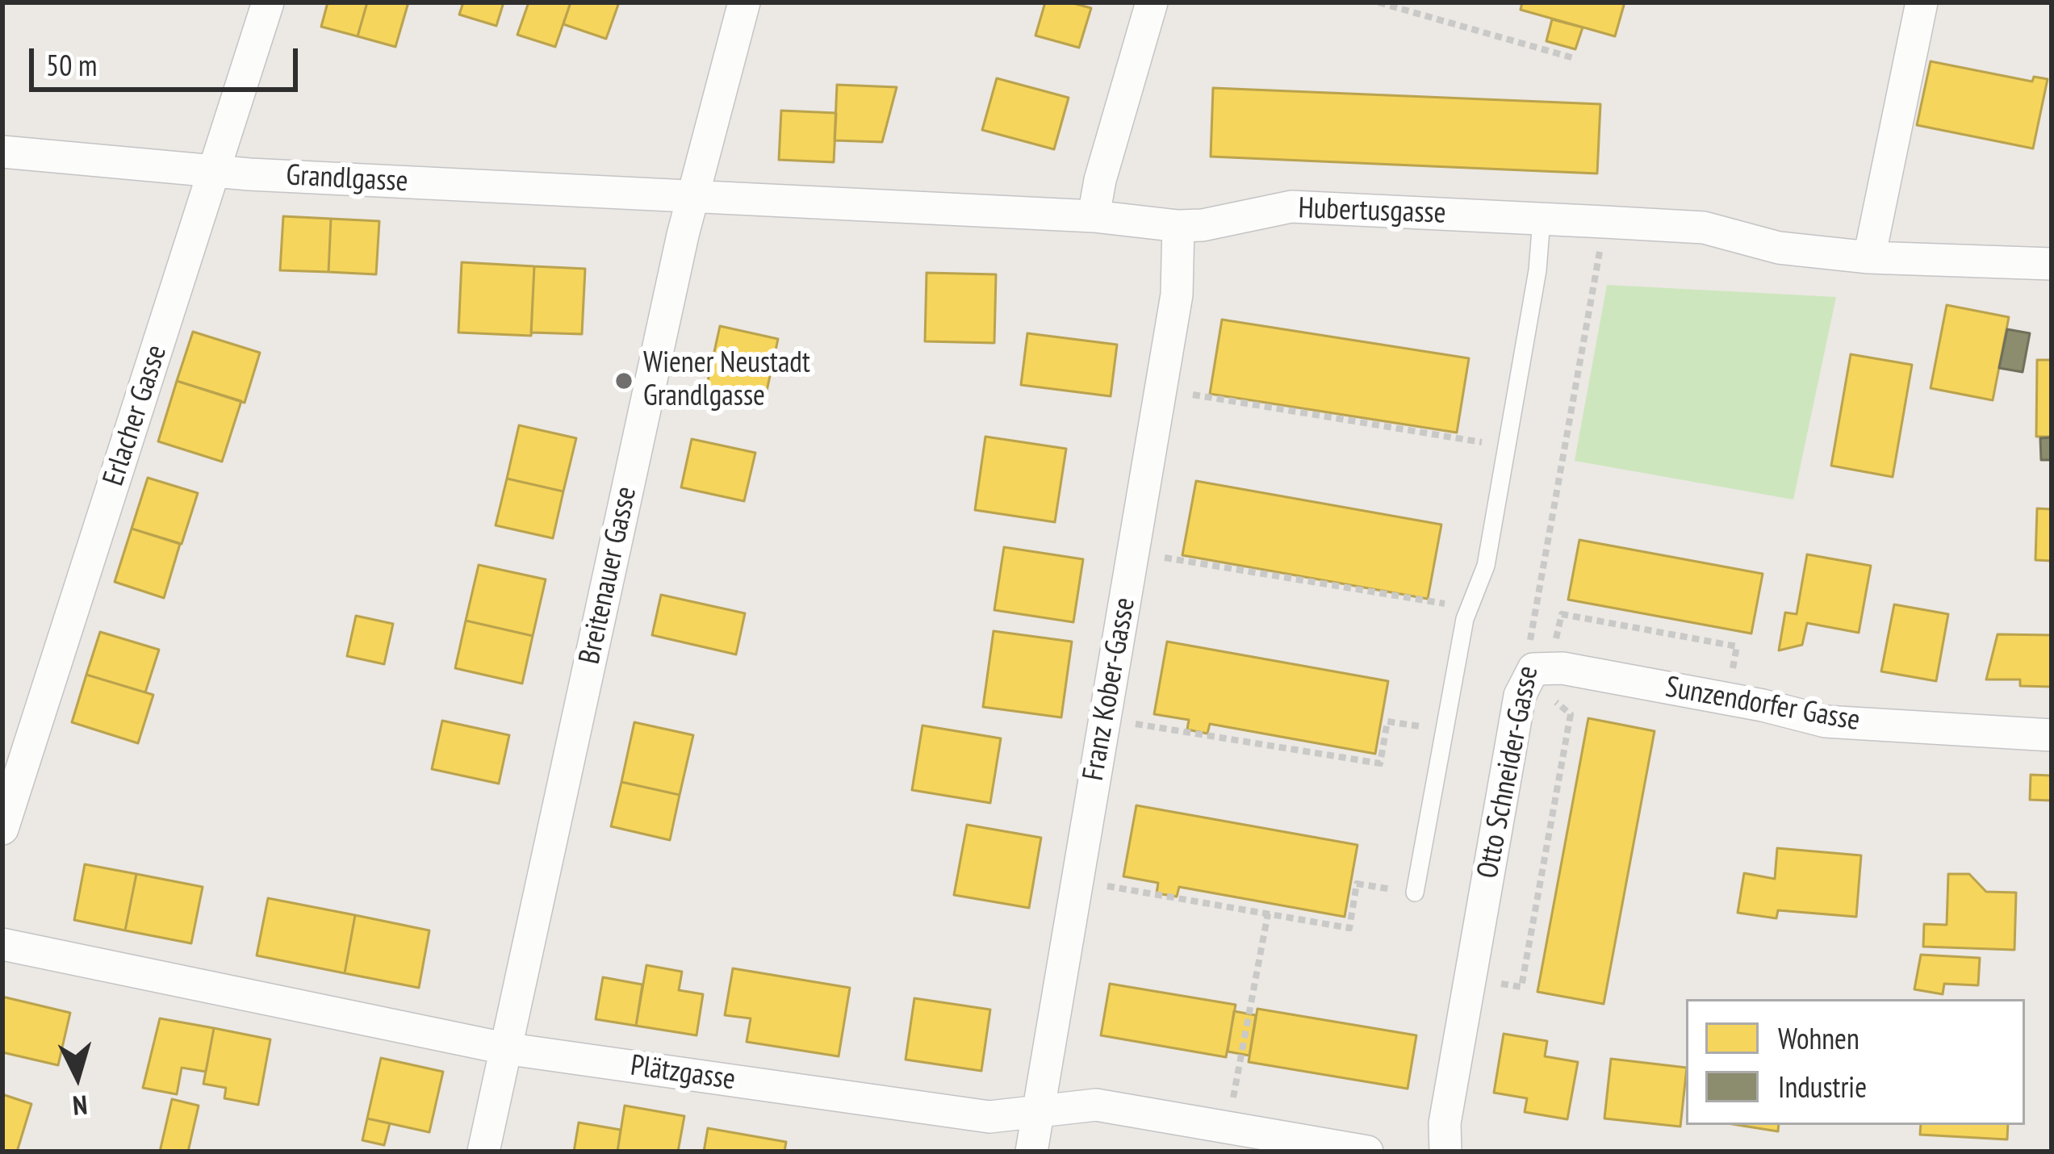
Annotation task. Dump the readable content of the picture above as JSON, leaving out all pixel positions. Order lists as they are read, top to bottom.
{
  "streets": {
    "street": [
      "Grandlgasse",
      "Hubertusgasse",
      "Erlacher Gasse",
      "Breitenauer Gasse",
      "Franz Kober-Gasse",
      "Sunzendorfer Gasse",
      "Otto Schneider-Gasse",
      "Plätzgasse"
    ]
  },
  "crossings": [
    ["Grandlgasse", "Hubertusgasse"],
    ["Grandlgasse", "Erlacher Gasse"],
    ["Grandlgasse", "Breitenauer Gasse"],
    ["Hubertusgasse", "Breitenauer Gasse"],
    ["Hubertusgasse", "Franz Kober-Gasse"],
    ["Hubertusgasse", "Otto Schneider-Gasse"],
    ["Breitenauer Gasse", "Plätzgasse"],
    ["Franz Kober-Gasse", "Plätzgasse"],
    ["Sunzendorfer Gasse", "Otto Schneider-Gasse"]
  ],
  "places": ["Wiener Neustadt Grandlgasse"],
  "legend": ["Wohnen", "Industrie"],
  "scale_bar": "50 m",
  "north": "bottom"
}
